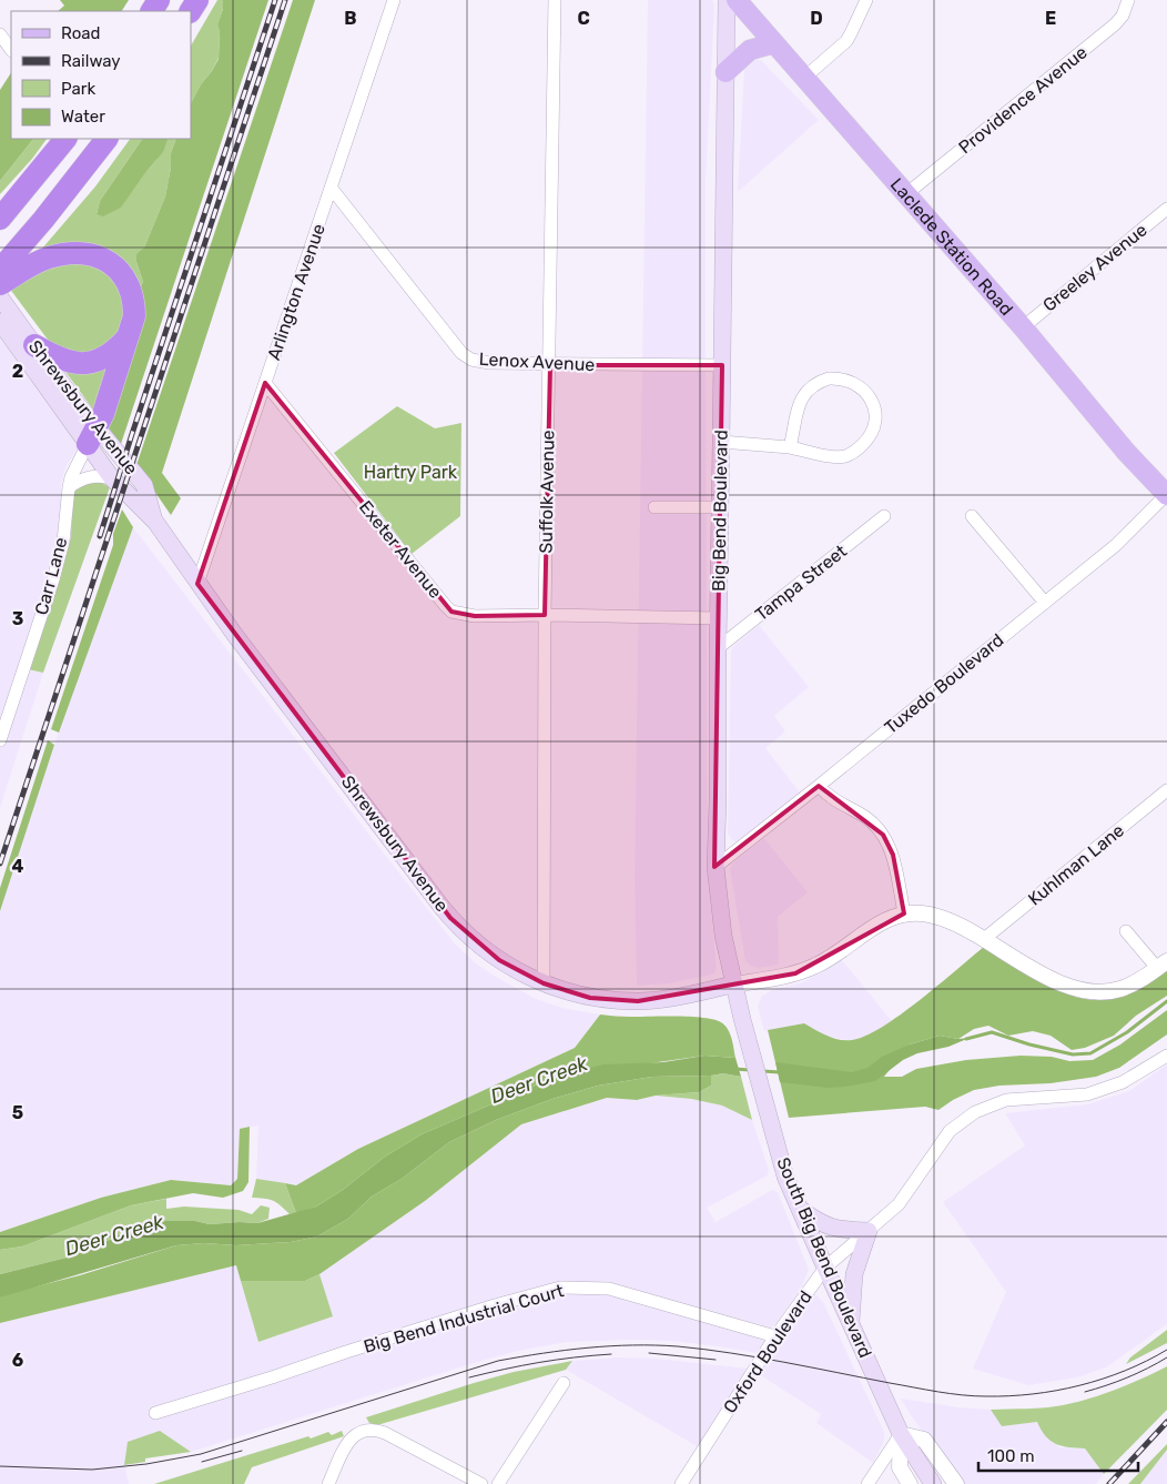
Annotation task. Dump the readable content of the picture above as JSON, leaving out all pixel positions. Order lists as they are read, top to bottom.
{
  "streets": {
    "main road": [
      "Laclede Station Road",
      "Shrewsbury Avenue",
      "Big Bend Boulevard",
      "South Big Bend Boulevard"
    ],
    "street": [
      "Providence Avenue",
      "Greeley Avenue",
      "Arlington Avenue",
      "Lenox Avenue",
      "Suffolk Avenue",
      "Exeter Avenue",
      "Carr Lane",
      "Tampa Street",
      "Tuxedo Boulevard",
      "Kuhlman Lane",
      "Big Bend Industrial Court",
      "Oxford Boulevard"
    ]
  },
  "crossings": [
    ["Providence Avenue", "Laclede Station Road"],
    ["Laclede Station Road", "Greeley Avenue"],
    ["Laclede Station Road", "Tuxedo Boulevard"],
    ["Arlington Avenue", "Lenox Avenue"],
    ["Arlington Avenue", "Shrewsbury Avenue"],
    ["Arlington Avenue", "Exeter Avenue"],
    ["Lenox Avenue", "Suffolk Avenue"],
    ["Lenox Avenue", "Big Bend Boulevard"],
    ["Shrewsbury Avenue", "Suffolk Avenue"],
    ["Shrewsbury Avenue", "Big Bend Boulevard"],
    ["Shrewsbury Avenue", "Carr Lane"],
    ["Suffolk Avenue", "Exeter Avenue"],
    ["Big Bend Boulevard", "Exeter Avenue"],
    ["Big Bend Boulevard", "Tampa Street"],
    ["Big Bend Boulevard", "Tuxedo Boulevard"],
    ["Big Bend Boulevard", "South Big Bend Boulevard"],
    ["South Big Bend Boulevard", "Oxford Boulevard"],
    ["Big Bend Industrial Court", "Oxford Boulevard"]
  ],
  "water": ["Deer Creek"],
  "parks": ["Hartry Park"],
  "legend": [
    "Road",
    "Railway",
    "Park",
    "Water"
  ],
  "scale_bar": "100 m",
  "grid": {
    "columns": [
      "B",
      "C",
      "D",
      "E"
    ],
    "rows": [
      "2",
      "3",
      "4",
      "5",
      "6"
    ]
  }
}
